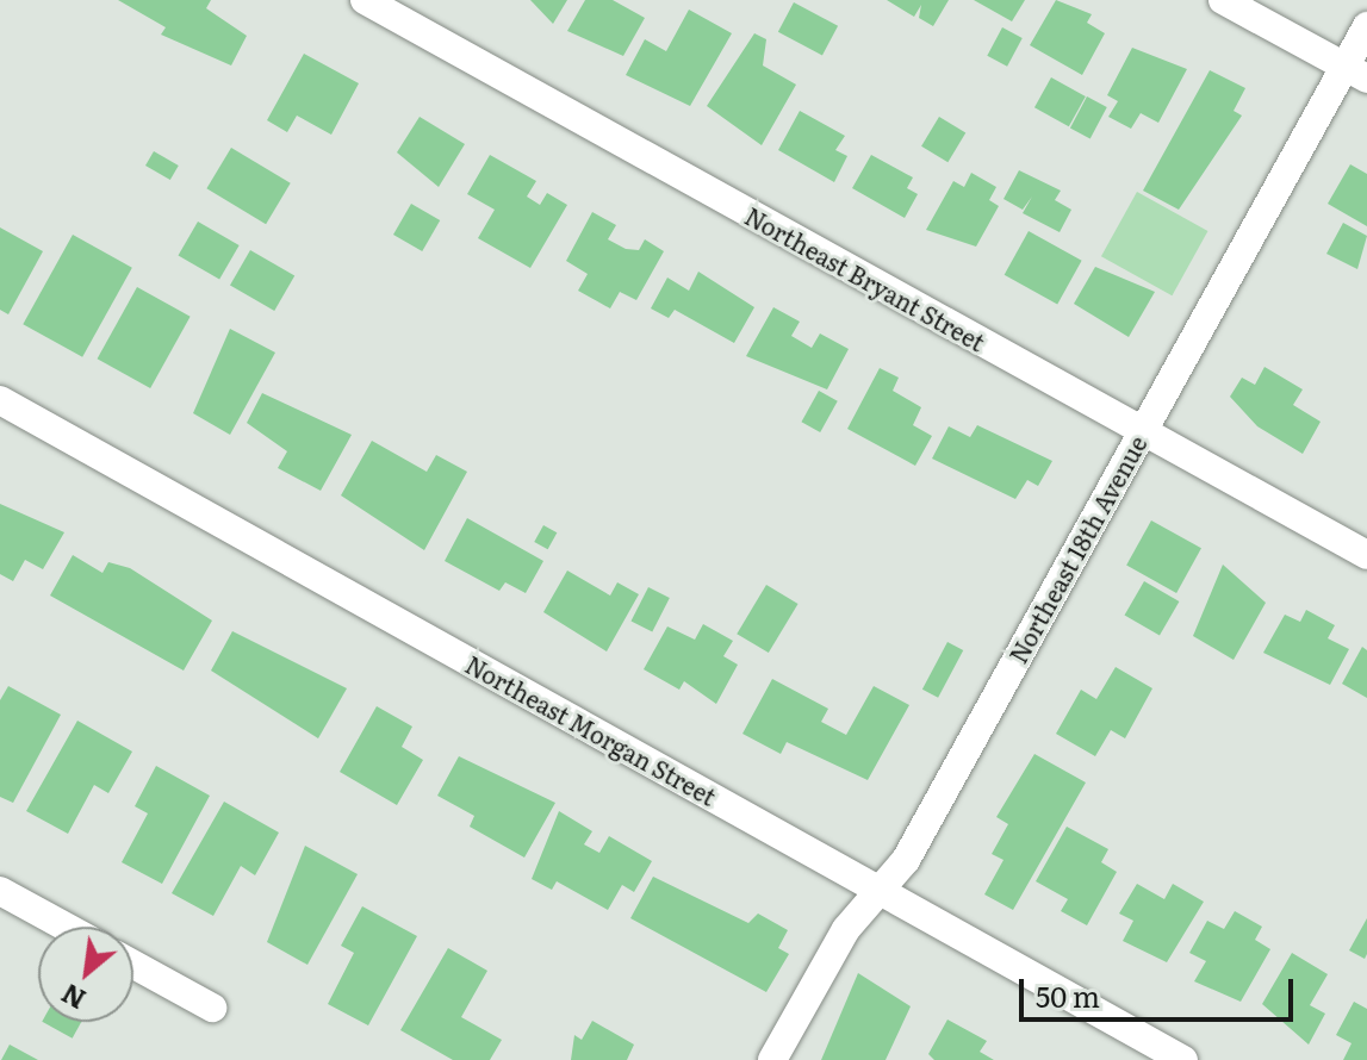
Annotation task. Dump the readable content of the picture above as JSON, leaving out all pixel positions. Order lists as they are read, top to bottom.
{
  "streets": {
    "street": ["Northeast Bryant Street", "Northeast 18th Avenue", "Northeast Morgan Street"]
  },
  "crossings": [
    ["Northeast Bryant Street", "Northeast 18th Avenue"],
    ["Northeast 18th Avenue", "Northeast Morgan Street"]
  ],
  "scale_bar": "50 m",
  "north": "bottom left"
}
